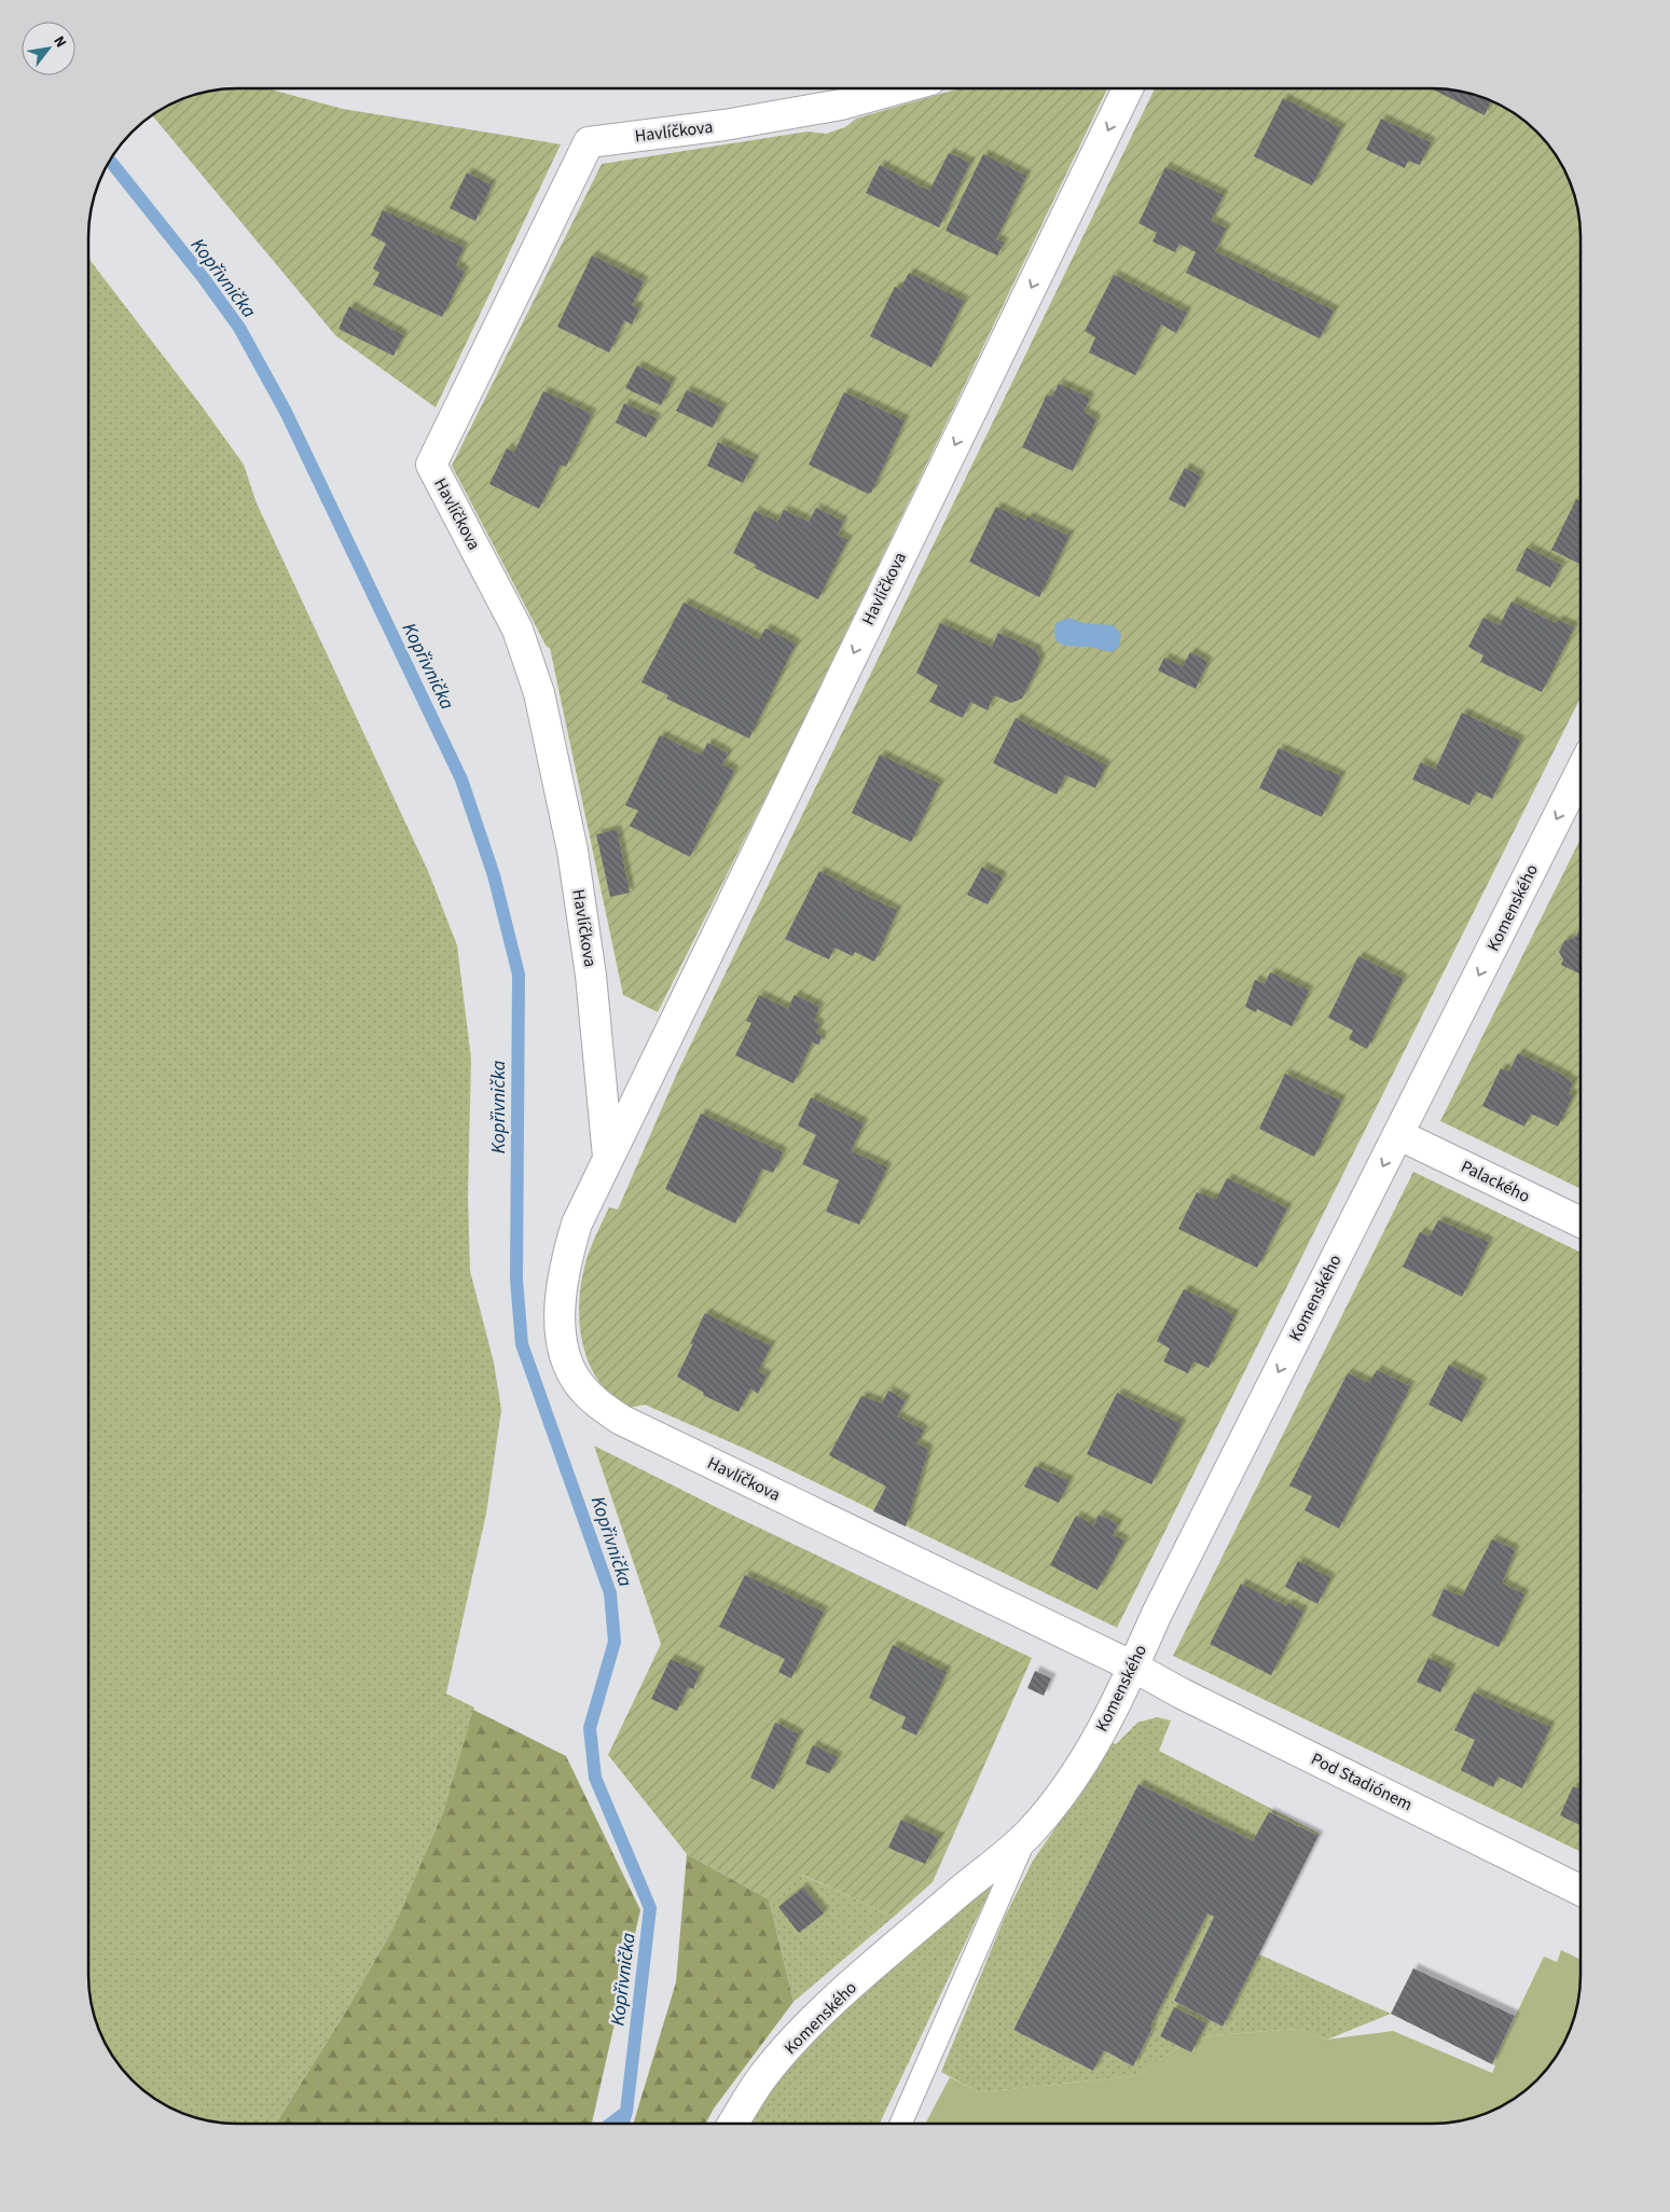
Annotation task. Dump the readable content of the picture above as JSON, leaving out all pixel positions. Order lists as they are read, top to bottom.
{
  "streets": {
    "street": [
      "Havlíčkova",
      "Komenského",
      "Palackého",
      "Pod Stadiónem"
    ]
  },
  "crossings": [
    ["Havlíčkova", "Komenského"],
    ["Havlíčkova", "Pod Stadiónem"],
    ["Komenského", "Palackého"],
    ["Komenského", "Pod Stadiónem"]
  ],
  "one_way": ["Komenského"],
  "water": ["Kopřivnička"],
  "north": "top right"
}
